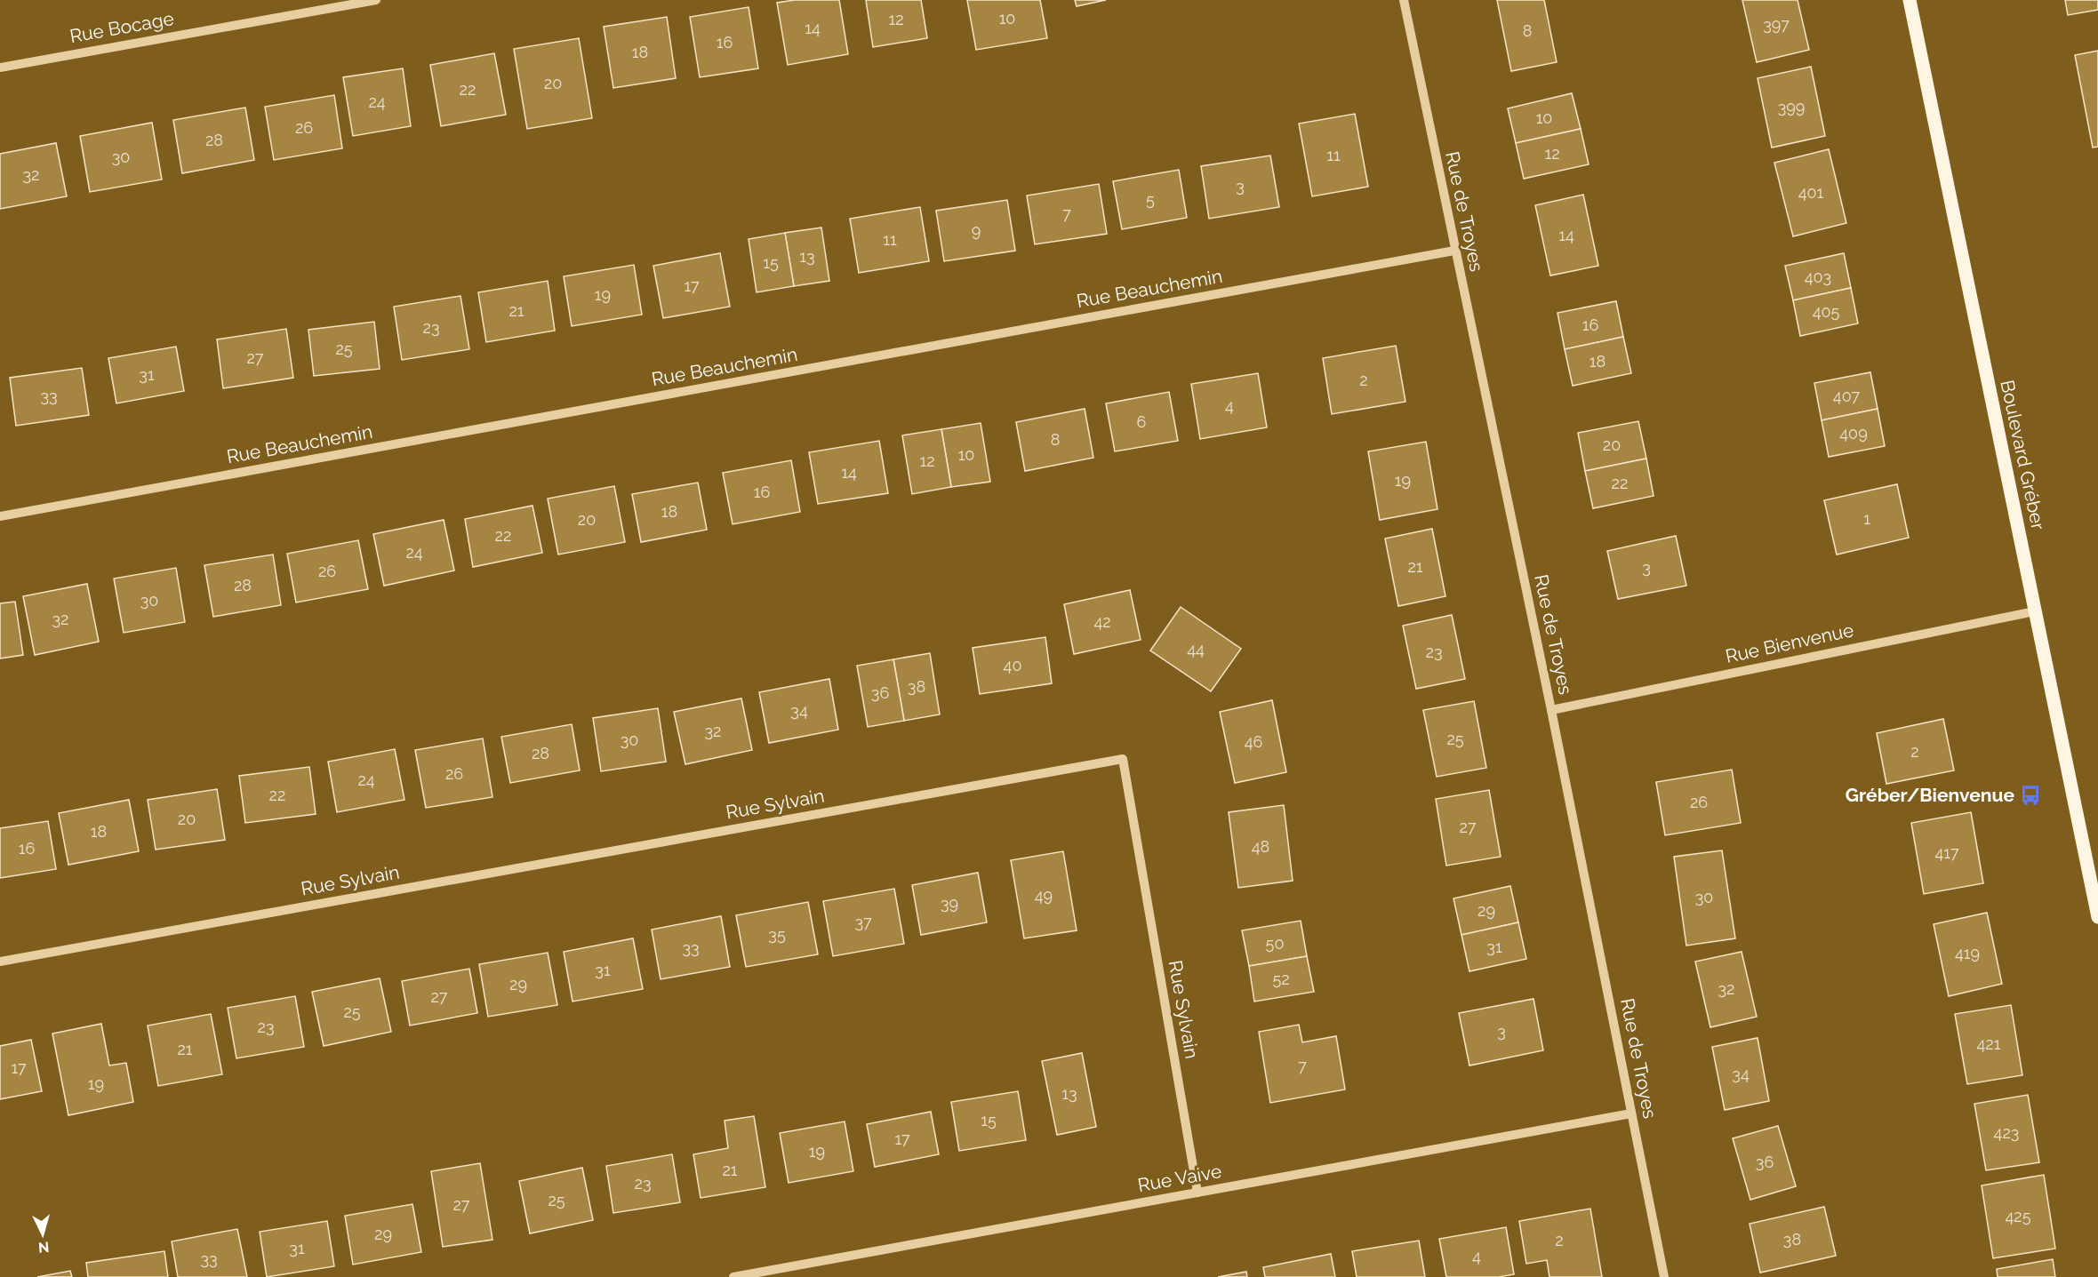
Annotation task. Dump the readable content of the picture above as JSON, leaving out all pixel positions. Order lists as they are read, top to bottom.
{
  "streets": {
    "main road": ["Boulevard Gréber"],
    "street": [
      "Rue Bocage",
      "Rue de Troyes",
      "Rue Beauchemin",
      "Rue Bienvenue",
      "Rue Sylvain",
      "Rue Vaive"
    ]
  },
  "crossings": [
    ["Rue de Troyes", "Rue Beauchemin"],
    ["Rue de Troyes", "Rue Bienvenue"],
    ["Rue de Troyes", "Rue Vaive"],
    ["Boulevard Gréber", "Rue Bienvenue"],
    ["Rue Sylvain", "Rue Vaive"]
  ],
  "places": {
    "bus stop": ["Gréber/Bienvenue"]
  },
  "house_numbers": [
    "10",
    "12",
    "397",
    "14",
    "8",
    "16",
    "18",
    "20",
    "22",
    "24",
    "399",
    "10",
    "26",
    "28",
    "12",
    "11",
    "30",
    "32",
    "3",
    "401",
    "5",
    "7",
    "9",
    "14",
    "11",
    "13",
    "15",
    "403",
    "17",
    "19",
    "21",
    "405",
    "16",
    "23",
    "25",
    "27",
    "18",
    "31",
    "2",
    "33",
    "407",
    "4",
    "6",
    "409",
    "8",
    "20",
    "10",
    "12",
    "14",
    "19",
    "22",
    "16",
    "18",
    "1",
    "20",
    "22",
    "24",
    "21",
    "3",
    "26",
    "28",
    "30",
    "32",
    "42",
    "44",
    "23",
    "40",
    "38",
    "36",
    "34",
    "32",
    "25",
    "30",
    "46",
    "2",
    "28",
    "26",
    "24",
    "22",
    "26",
    "20",
    "27",
    "18",
    "48",
    "16",
    "417",
    "49",
    "30",
    "39",
    "29",
    "37",
    "35",
    "50",
    "31",
    "33",
    "419",
    "31",
    "52",
    "29",
    "32",
    "27",
    "25",
    "23",
    "3",
    "421",
    "21",
    "7",
    "17",
    "34",
    "19",
    "13",
    "15",
    "423",
    "17",
    "19",
    "36",
    "21",
    "23",
    "25",
    "27",
    "425",
    "29",
    "38",
    "2",
    "31",
    "4",
    "33"
  ],
  "north": "bottom"
}
